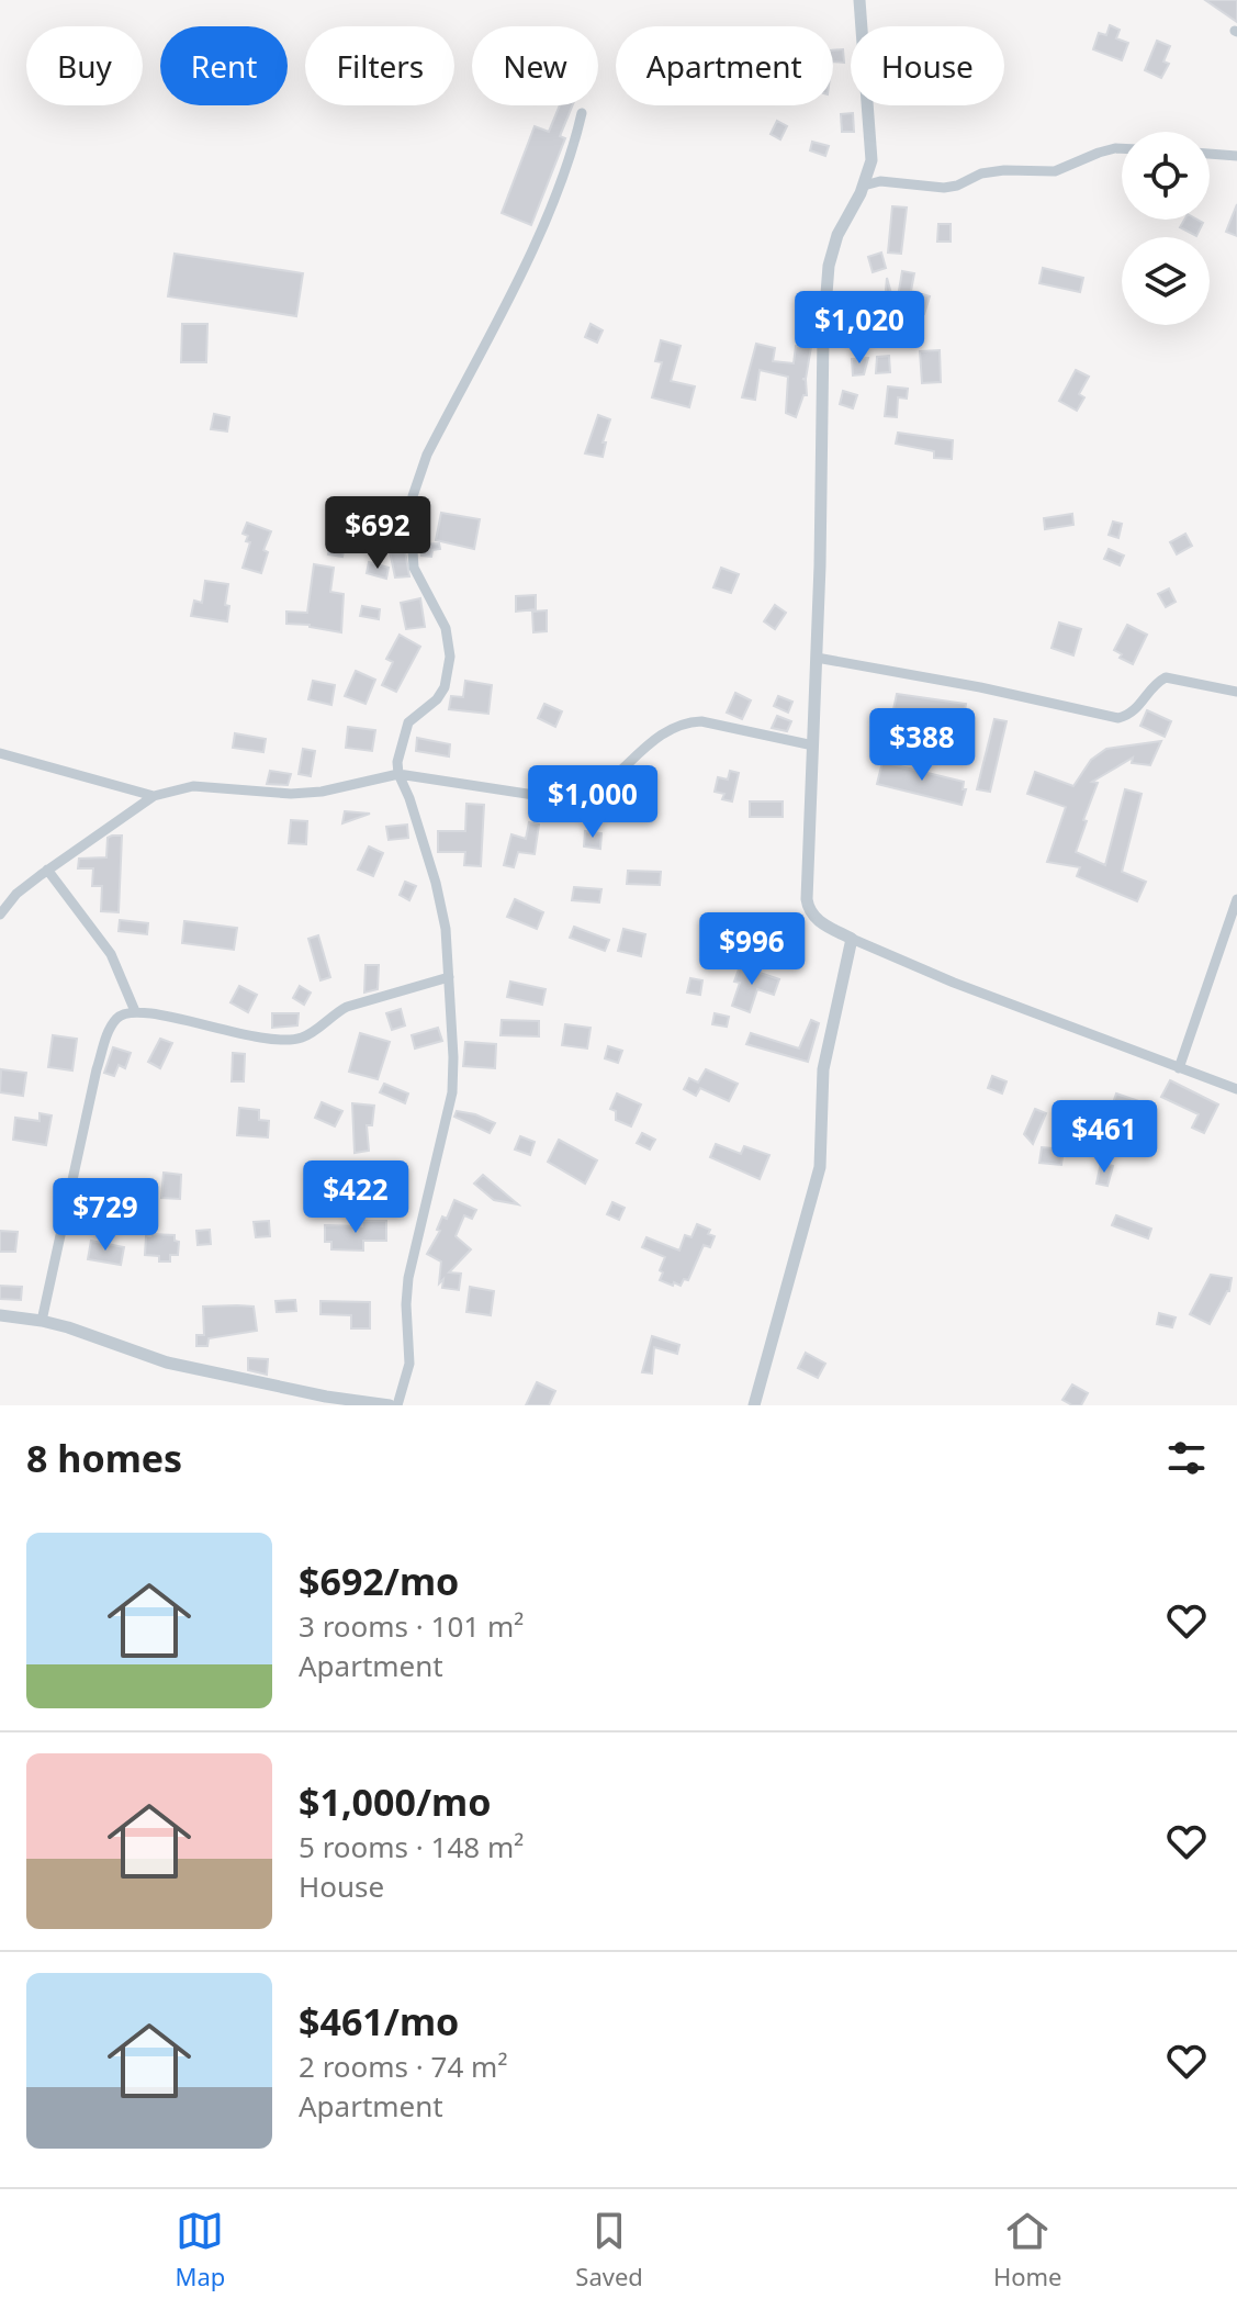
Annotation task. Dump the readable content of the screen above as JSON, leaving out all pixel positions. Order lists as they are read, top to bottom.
{
  "page": {
    "chip": [
      "Buy",
      "Rent",
      "Filters",
      "New",
      "Apartment",
      "House"
    ],
    "price": [
      "$1,020",
      "$692",
      "$388",
      "$1,000",
      "$996",
      "$461",
      "$422",
      "$729"
    ],
    "heading": "8 homes",
    "list": [
      {
        "name": "$692/mo",
        "note": "3 rooms · 101 m² · Apartment"
      },
      {
        "name": "$1,000/mo",
        "note": "5 rooms · 148 m² · House"
      },
      {
        "name": "$461/mo",
        "note": "2 rooms · 74 m² · Apartment"
      }
    ],
    "tabs": ["Map", "Saved", "Home"]
  }
}
